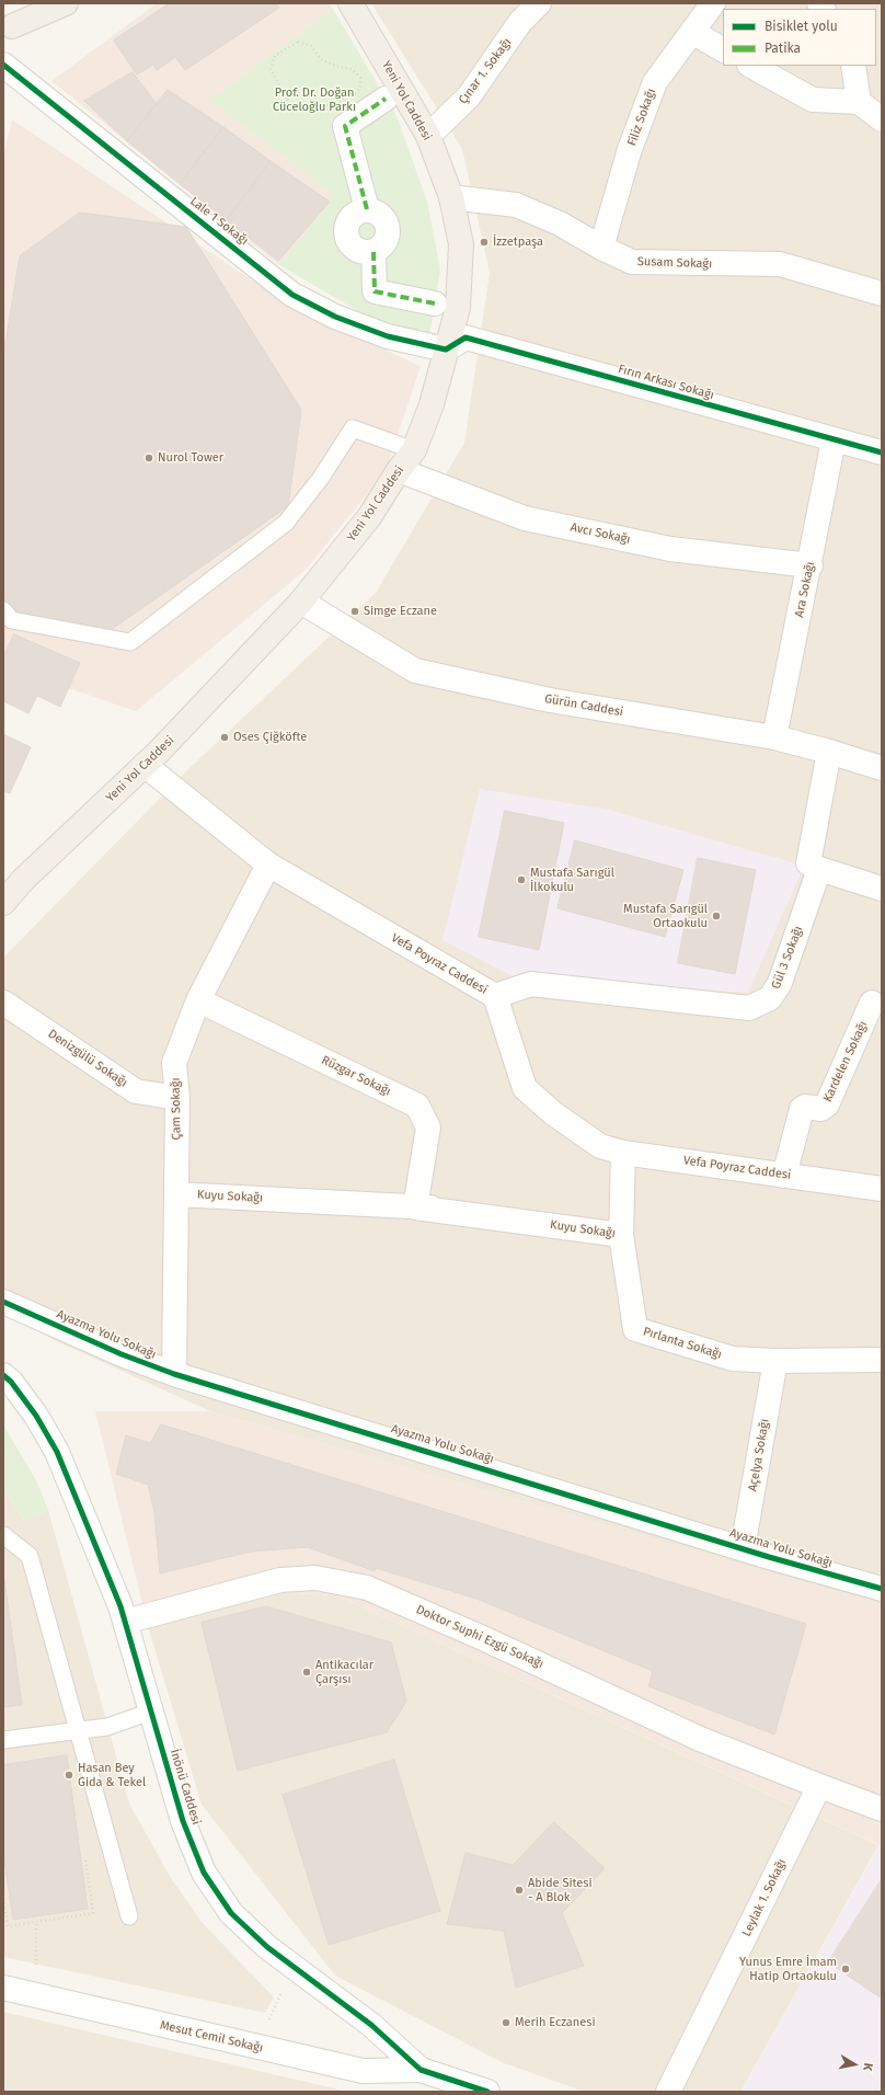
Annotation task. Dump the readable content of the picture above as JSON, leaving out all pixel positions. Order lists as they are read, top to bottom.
{
  "streets": {
    "main road": ["Yeni Yol Caddesi"],
    "street": [
      "Çınar 1. Sokağı",
      "Filiz Sokağı",
      "Lale 1 Sokağı",
      "Susam Sokağı",
      "Fırın Arkası Sokağı",
      "Avcı Sokağı",
      "Ara Sokağı",
      "Gürün Caddesi",
      "Gül 3 Sokağı",
      "Vefa Poyraz Caddesi",
      "Denizgülü Sokağı",
      "Kardelen Sokağı",
      "Rüzgar Sokağı",
      "Çam Sokağı",
      "Kuyu Sokağı",
      "Ayazma Yolu Sokağı",
      "Pırlanta Sokağı",
      "Açelya Sokağı",
      "Doktor Suphi Ezgü Sokağı",
      "İnönü Caddesi",
      "Leylak 1. Sokağı",
      "Mesut Cemil Sokağı"
    ]
  },
  "crossings": [
    ["Çınar 1. Sokağı", "Yeni Yol Caddesi"],
    ["Yeni Yol Caddesi", "Lale 1 Sokağı"],
    ["Yeni Yol Caddesi", "Susam Sokağı"],
    ["Yeni Yol Caddesi", "Fırın Arkası Sokağı"],
    ["Yeni Yol Caddesi", "Avcı Sokağı"],
    ["Yeni Yol Caddesi", "Gürün Caddesi"],
    ["Yeni Yol Caddesi", "Vefa Poyraz Caddesi"],
    ["Filiz Sokağı", "Susam Sokağı"],
    ["Lale 1 Sokağı", "Fırın Arkası Sokağı"],
    ["Fırın Arkası Sokağı", "Ara Sokağı"],
    ["Avcı Sokağı", "Ara Sokağı"],
    ["Ara Sokağı", "Gürün Caddesi"],
    ["Gül 3 Sokağı", "Vefa Poyraz Caddesi"],
    ["Vefa Poyraz Caddesi", "Kardelen Sokağı"],
    ["Vefa Poyraz Caddesi", "Çam Sokağı"],
    ["Vefa Poyraz Caddesi", "Pırlanta Sokağı"],
    ["Denizgülü Sokağı", "Çam Sokağı"],
    ["Rüzgar Sokağı", "Çam Sokağı"],
    ["Rüzgar Sokağı", "Kuyu Sokağı"],
    ["Çam Sokağı", "Kuyu Sokağı"],
    ["Çam Sokağı", "Ayazma Yolu Sokağı"],
    ["Kuyu Sokağı", "Pırlanta Sokağı"],
    ["Ayazma Yolu Sokağı", "Açelya Sokağı"],
    ["Pırlanta Sokağı", "Açelya Sokağı"],
    ["Doktor Suphi Ezgü Sokağı", "İnönü Caddesi"],
    ["Doktor Suphi Ezgü Sokağı", "Leylak 1. Sokağı"],
    ["İnönü Caddesi", "Mesut Cemil Sokağı"]
  ],
  "parks": ["Prof. Dr. Doğan Cüceloğlu Parkı"],
  "places": [
    "İzzetpaşa",
    "Nurol Tower",
    "Simge Eczane",
    "Oses Çiğköfte",
    "Mustafa Sarıgül İlkokulu",
    "Mustafa Sarıgül Ortaokulu",
    "Antikacılar Çarşısı",
    "Hasan Bey Gida & Tekel",
    "Abide Sitesi - A Blok",
    "Yunus Emre İmam Hatip Ortaokulu",
    "Merih Eczanesi"
  ],
  "legend": ["Bisiklet yolu", "Patika"],
  "north": "right"
}
